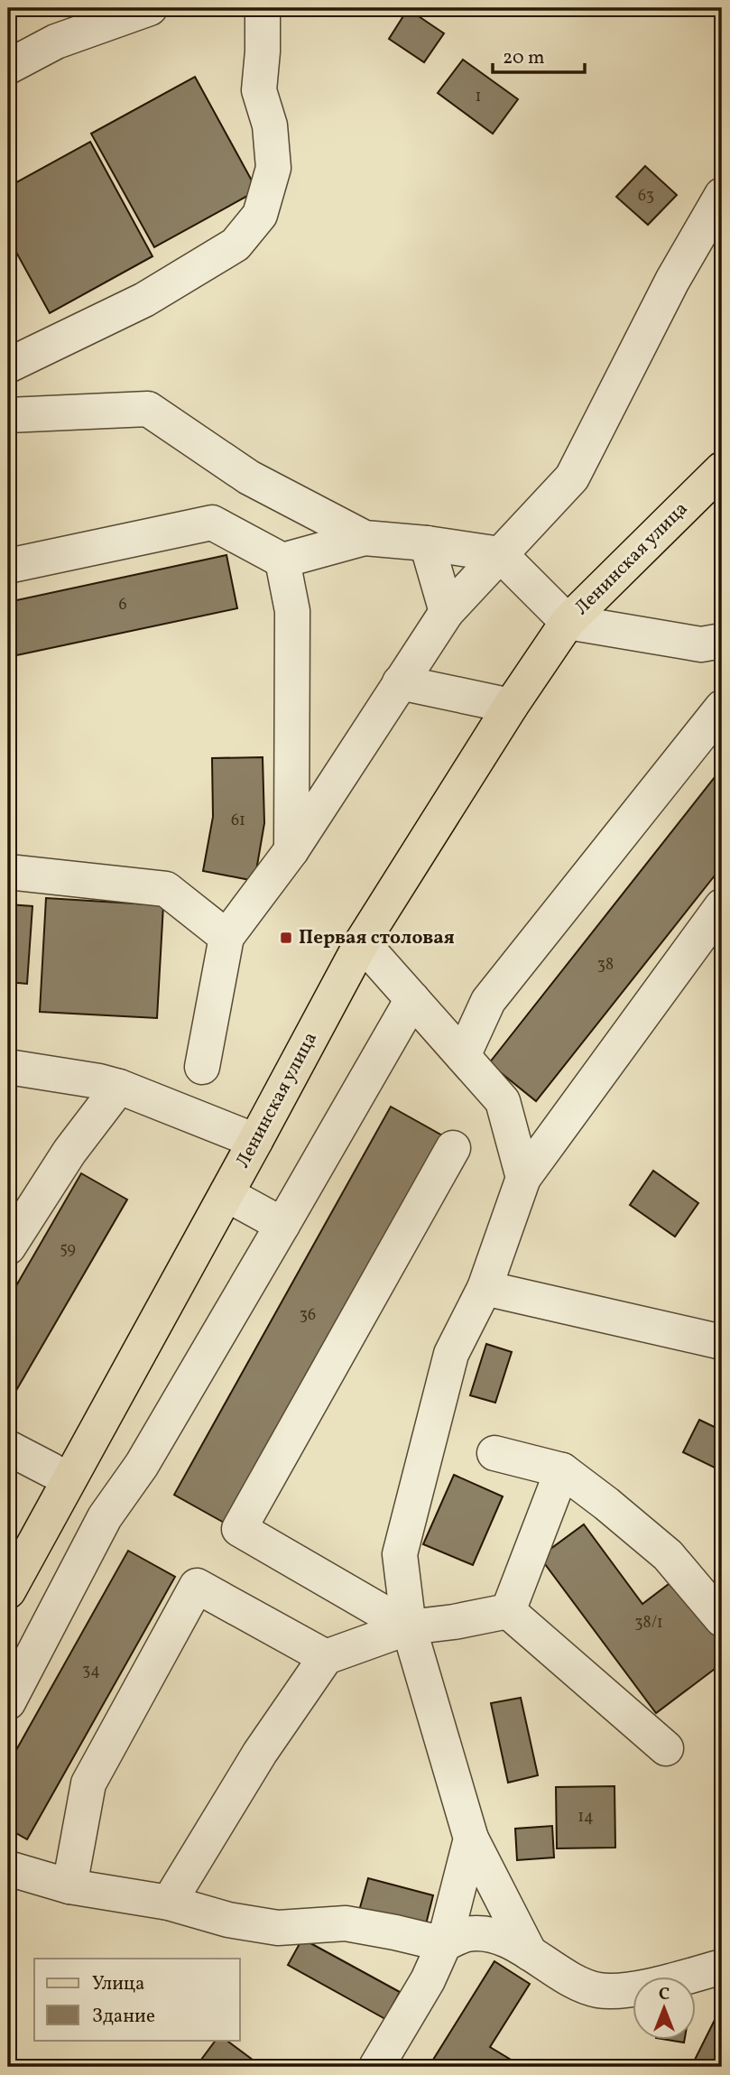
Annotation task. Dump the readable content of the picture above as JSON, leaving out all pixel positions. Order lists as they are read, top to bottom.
{
  "streets": {
    "main road": ["Ленинская улица"]
  },
  "places": {
    "transit": ["Первая столовая"]
  },
  "house_numbers": [
    "1",
    "63",
    "6",
    "61",
    "38",
    "59",
    "36",
    "38/1",
    "34",
    "14"
  ],
  "legend": ["Улица", "Здание"],
  "scale_bar": "20 m",
  "north": "top"
}
